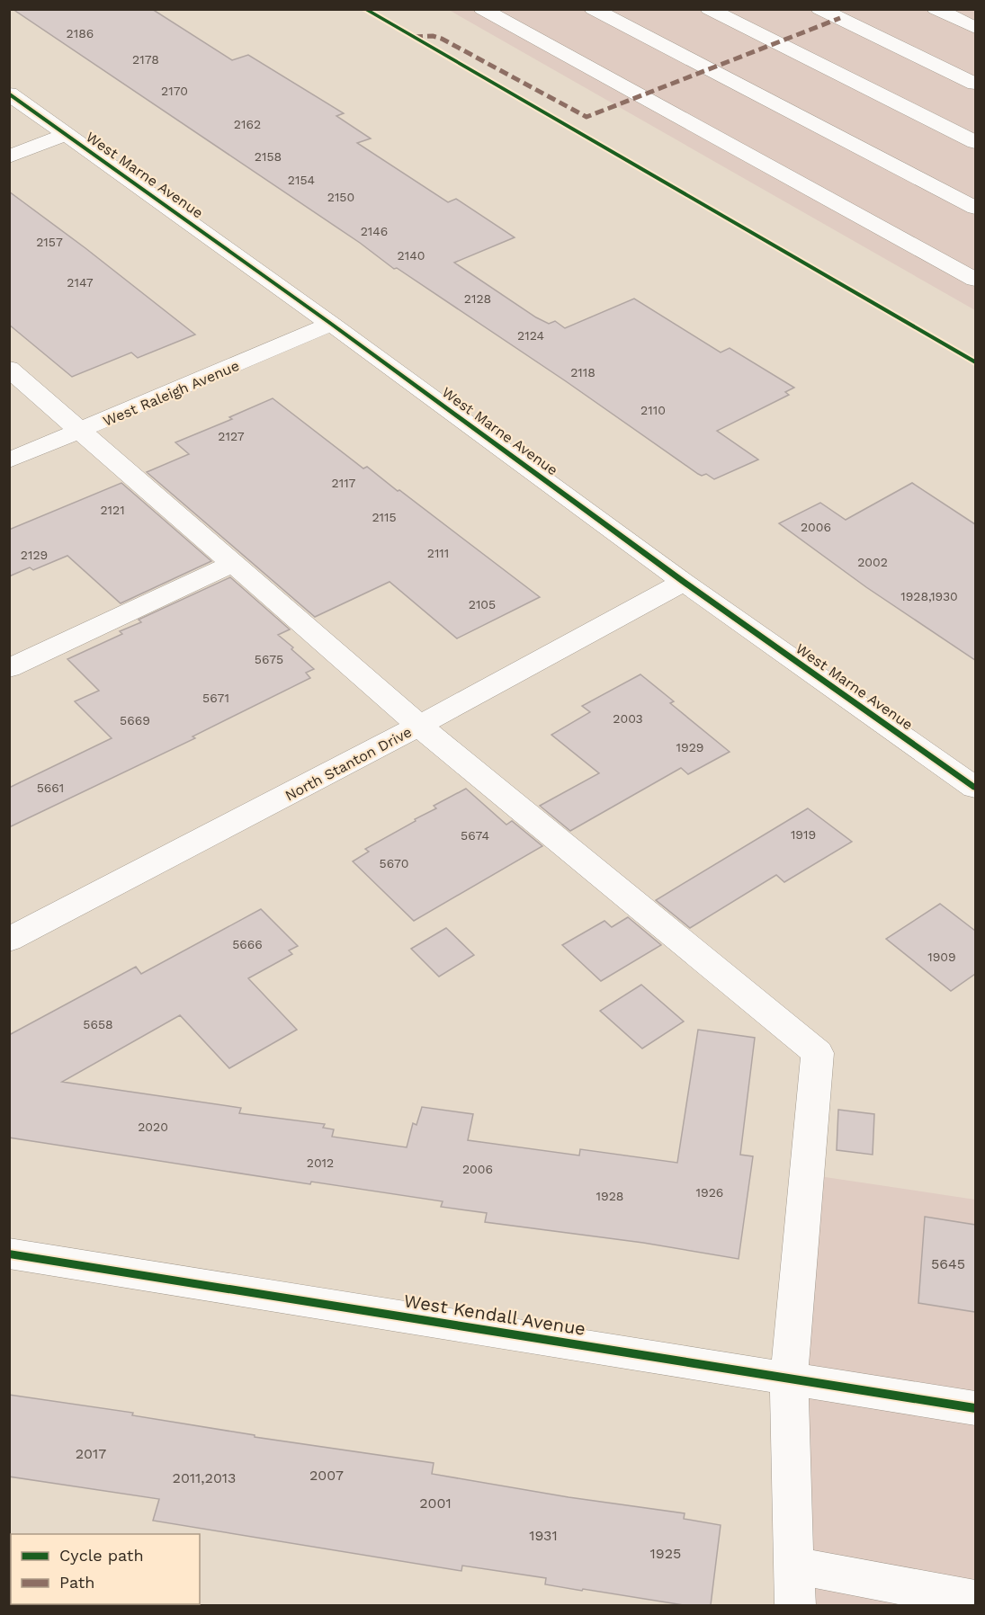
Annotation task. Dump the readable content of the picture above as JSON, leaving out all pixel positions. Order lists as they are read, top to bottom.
{
  "streets": {
    "street": [
      "West Marne Avenue",
      "West Raleigh Avenue",
      "North Stanton Drive",
      "West Kendall Avenue"
    ]
  },
  "crossings": [
    ["West Marne Avenue", "West Raleigh Avenue"],
    ["West Marne Avenue", "North Stanton Drive"]
  ],
  "house_numbers": [
    "2186",
    "2178",
    "2170",
    "2162",
    "2158",
    "2154",
    "2150",
    "2146",
    "2157",
    "2140",
    "2147",
    "2128",
    "2124",
    "2118",
    "2110",
    "2127",
    "2117",
    "2121",
    "2115",
    "2006",
    "2111",
    "2129",
    "2002",
    "1928,1930",
    "2105",
    "5675",
    "5671",
    "2003",
    "5669",
    "1929",
    "5661",
    "1919",
    "5674",
    "5670",
    "5666",
    "1909",
    "5658",
    "2020",
    "2012",
    "2006",
    "1926",
    "1928",
    "5645",
    "2017",
    "2007",
    "2011,2013",
    "2001",
    "1931",
    "1925"
  ],
  "legend": ["Cycle path", "Path"]
}
